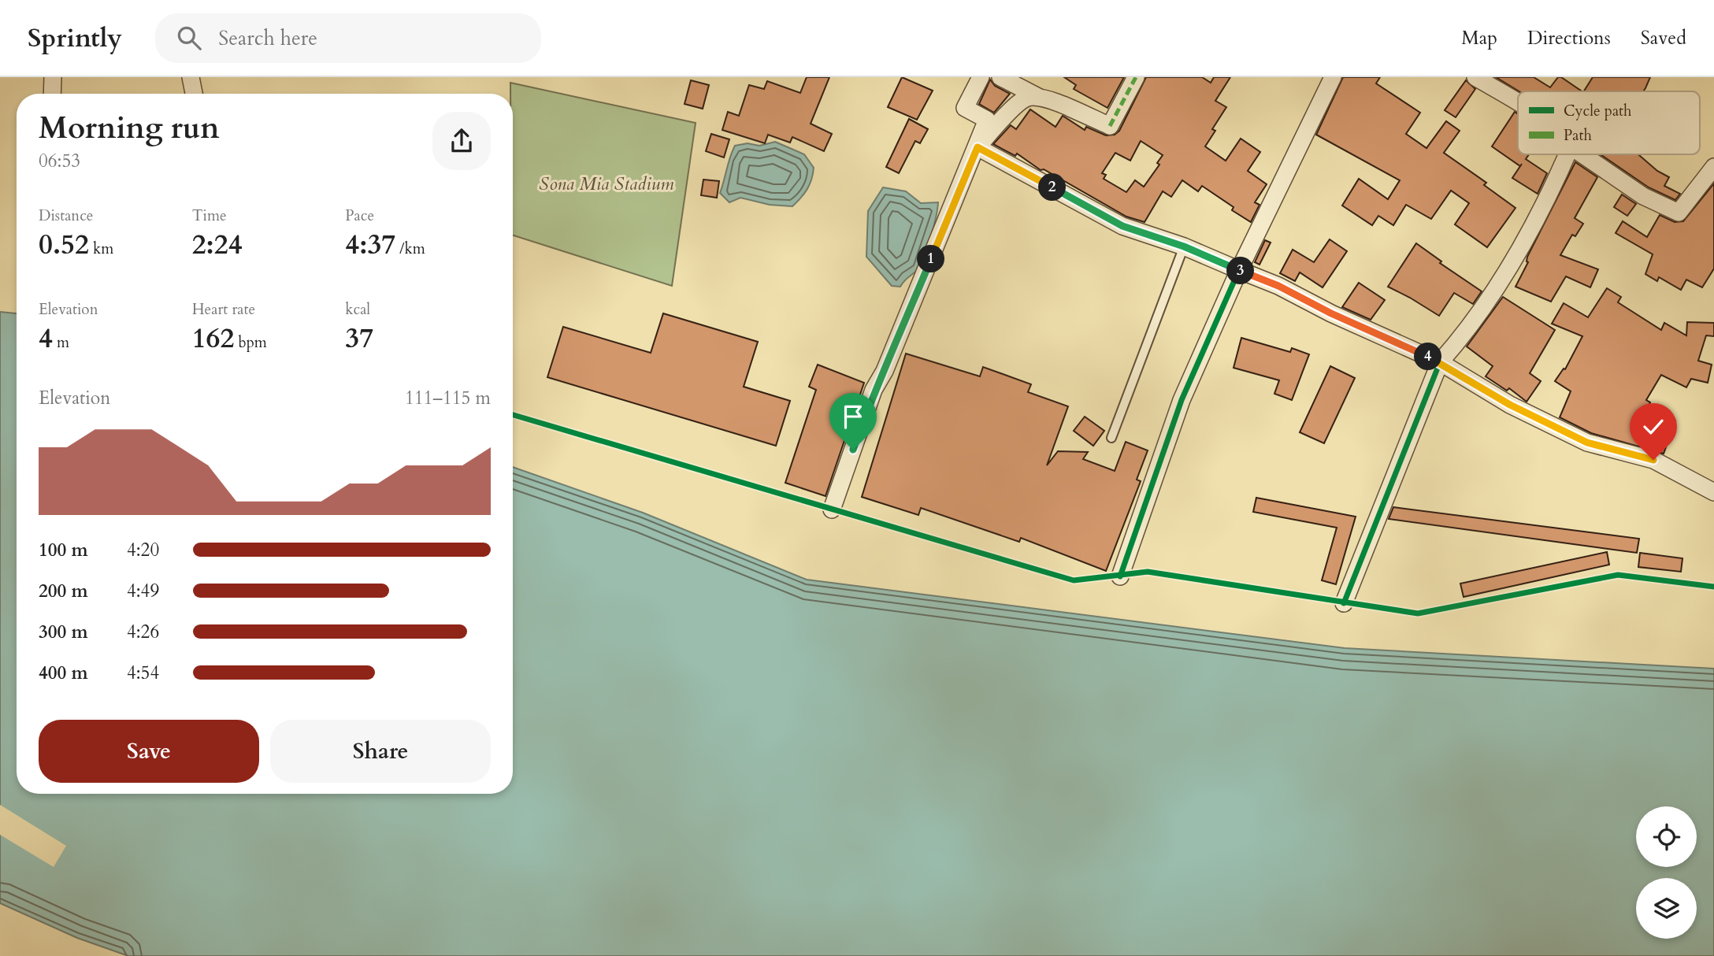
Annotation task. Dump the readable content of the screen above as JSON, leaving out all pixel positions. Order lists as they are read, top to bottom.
{
  "parks": ["Sona Mia Stadium"],
  "legend": ["Cycle path", "Path"],
  "page": {
    "header": "Sprintly",
    "search": "Search here",
    "nav": ["Map", "Directions", "Saved"],
    "heading": ["Morning run", "06:53"],
    "pins": [
      "2",
      "1",
      "3",
      "4"
    ],
    "stats": [
      ["Distance", "0.52 km"],
      ["Time", "2:24"],
      ["Pace", "4:37 /km"],
      ["Elevation", "4 m"],
      ["Heart rate", "162 bpm"],
      ["kcal", "37"]
    ],
    "chart": ["Elevation", "111–115 m"],
    "list": [
      {
        "name": "100 m",
        "note": "4:20"
      },
      {
        "name": "200 m",
        "note": "4:49"
      },
      {
        "name": "300 m",
        "note": "4:26"
      },
      {
        "name": "400 m",
        "note": "4:54"
      }
    ],
    "buttons": ["Save", "Share"]
  }
}
